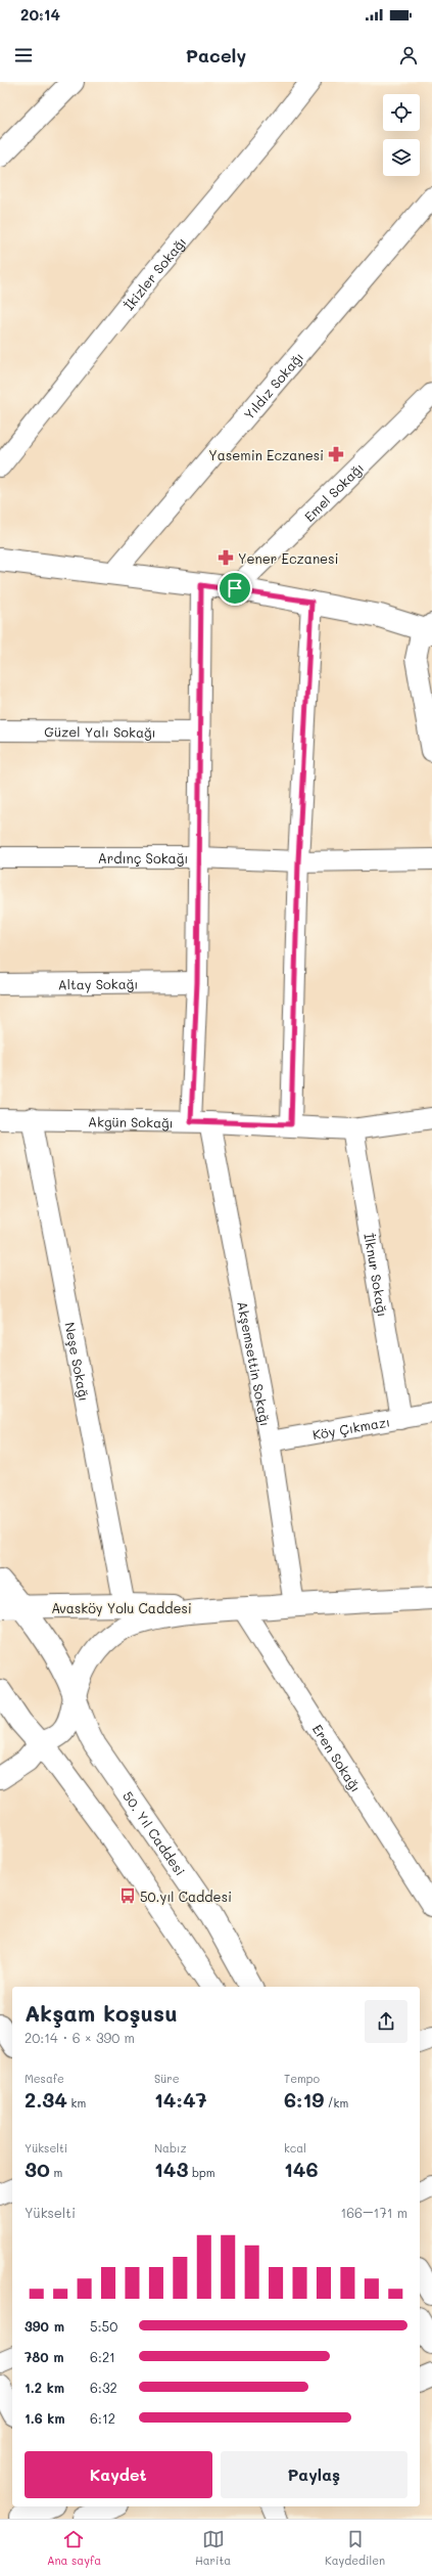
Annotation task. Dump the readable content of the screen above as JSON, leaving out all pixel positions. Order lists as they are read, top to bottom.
{
  "streets": {
    "main road": ["Avasköy Yolu Caddesi", "50. Yıl Caddesi"],
    "street": [
      "İkizler Sokağı",
      "Yıldız Sokağı",
      "Emel Sokağı",
      "Güzel Yalı Sokağı",
      "Ardınç Sokağı",
      "Altay Sokağı",
      "Akgün Sokağı",
      "İlknur Sokağı",
      "Neşe Sokağı",
      "Akşemsettin Sokağı",
      "Köy Çıkmazı",
      "Eren Sokağı"
    ]
  },
  "crossings": [
    ["Güzel Yalı Sokağı", "Akşemsettin Sokağı"],
    ["Ardınç Sokağı", "Akşemsettin Sokağı"],
    ["Altay Sokağı", "Akşemsettin Sokağı"],
    ["Akgün Sokağı", "İlknur Sokağı"],
    ["Akgün Sokağı", "Neşe Sokağı"],
    ["Akgün Sokağı", "Akşemsettin Sokağı"],
    ["İlknur Sokağı", "Köy Çıkmazı"],
    ["Neşe Sokağı", "Avasköy Yolu Caddesi"],
    ["Akşemsettin Sokağı", "Köy Çıkmazı"],
    ["Akşemsettin Sokağı", "Avasköy Yolu Caddesi"],
    ["Avasköy Yolu Caddesi", "Eren Sokağı"],
    ["Avasköy Yolu Caddesi", "50. Yıl Caddesi"]
  ],
  "places": {
    "pharmacy": ["Yasemin Eczanesi", "Yener Eczanesi"],
    "bus stop": ["50.yıl Caddesi"]
  },
  "page": {
    "status": "20:14",
    "header": "Pacely",
    "heading": ["Akşam koşusu", "20:14 · 6 × 390 m"],
    "stats": [
      ["Mesafe", "2.34 km"],
      ["Süre", "14:47"],
      ["Tempo", "6:19 /km"],
      ["Yükselti", "30 m"],
      ["Nabız", "143 bpm"],
      ["kcal", "146"]
    ],
    "chart": ["Yükselti", "166–171 m"],
    "list": [
      {
        "name": "390 m",
        "note": "5:50"
      },
      {
        "name": "780 m",
        "note": "6:21"
      },
      {
        "name": "1.2 km",
        "note": "6:32"
      },
      {
        "name": "1.6 km",
        "note": "6:12"
      }
    ],
    "buttons": ["Kaydet", "Paylaş"],
    "tabs": ["Ana sayfa", "Harita", "Kaydedilen"]
  }
}
